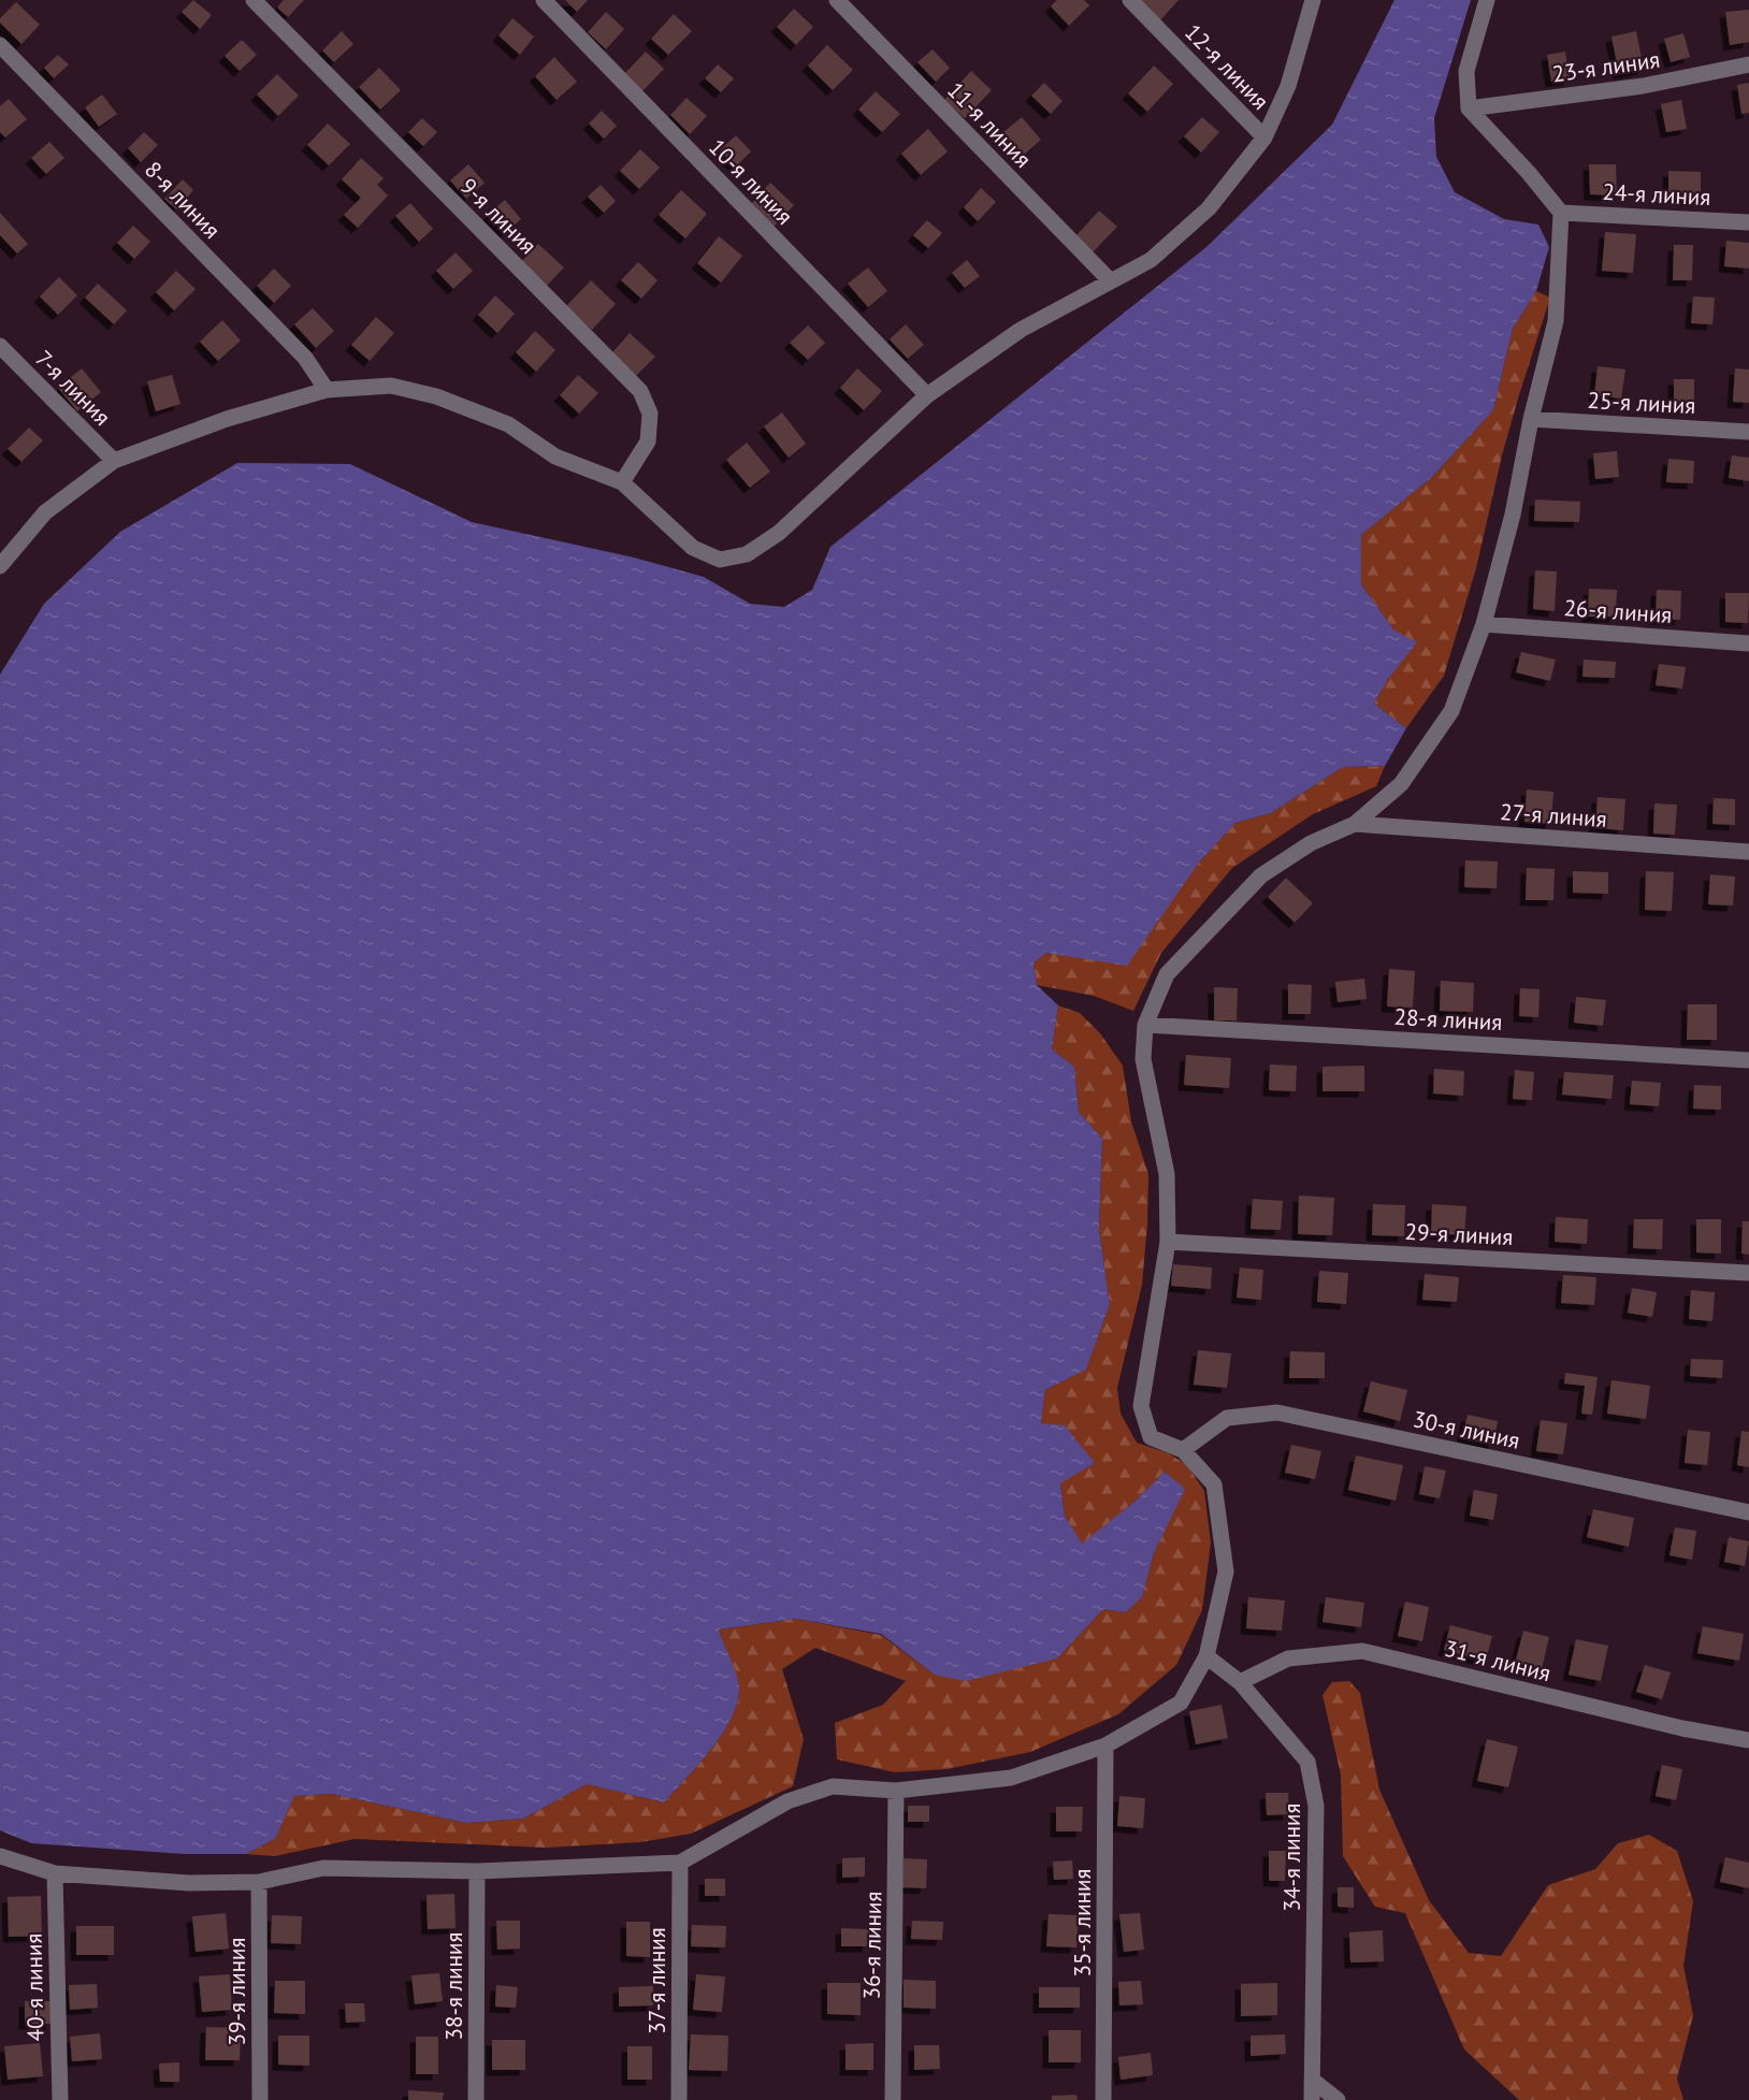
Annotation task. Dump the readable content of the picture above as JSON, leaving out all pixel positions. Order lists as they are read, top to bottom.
{
  "streets": {
    "street": [
      "12-я линия",
      "23-я линия",
      "11-я линия",
      "10-я линия",
      "24-я линия",
      "8-я линия",
      "9-я линия",
      "7-я линия",
      "25-я линия",
      "26-я линия",
      "27-я линия",
      "28-я линия",
      "29-я линия",
      "30-я линия",
      "31-я линия",
      "34-я линия",
      "35-я линия",
      "36-я линия",
      "37-я линия",
      "38-я линия",
      "40-я линия",
      "39-я линия"
    ]
  },
  "crossings": [
    ["31-я линия", "34-я линия"]
  ]
}
